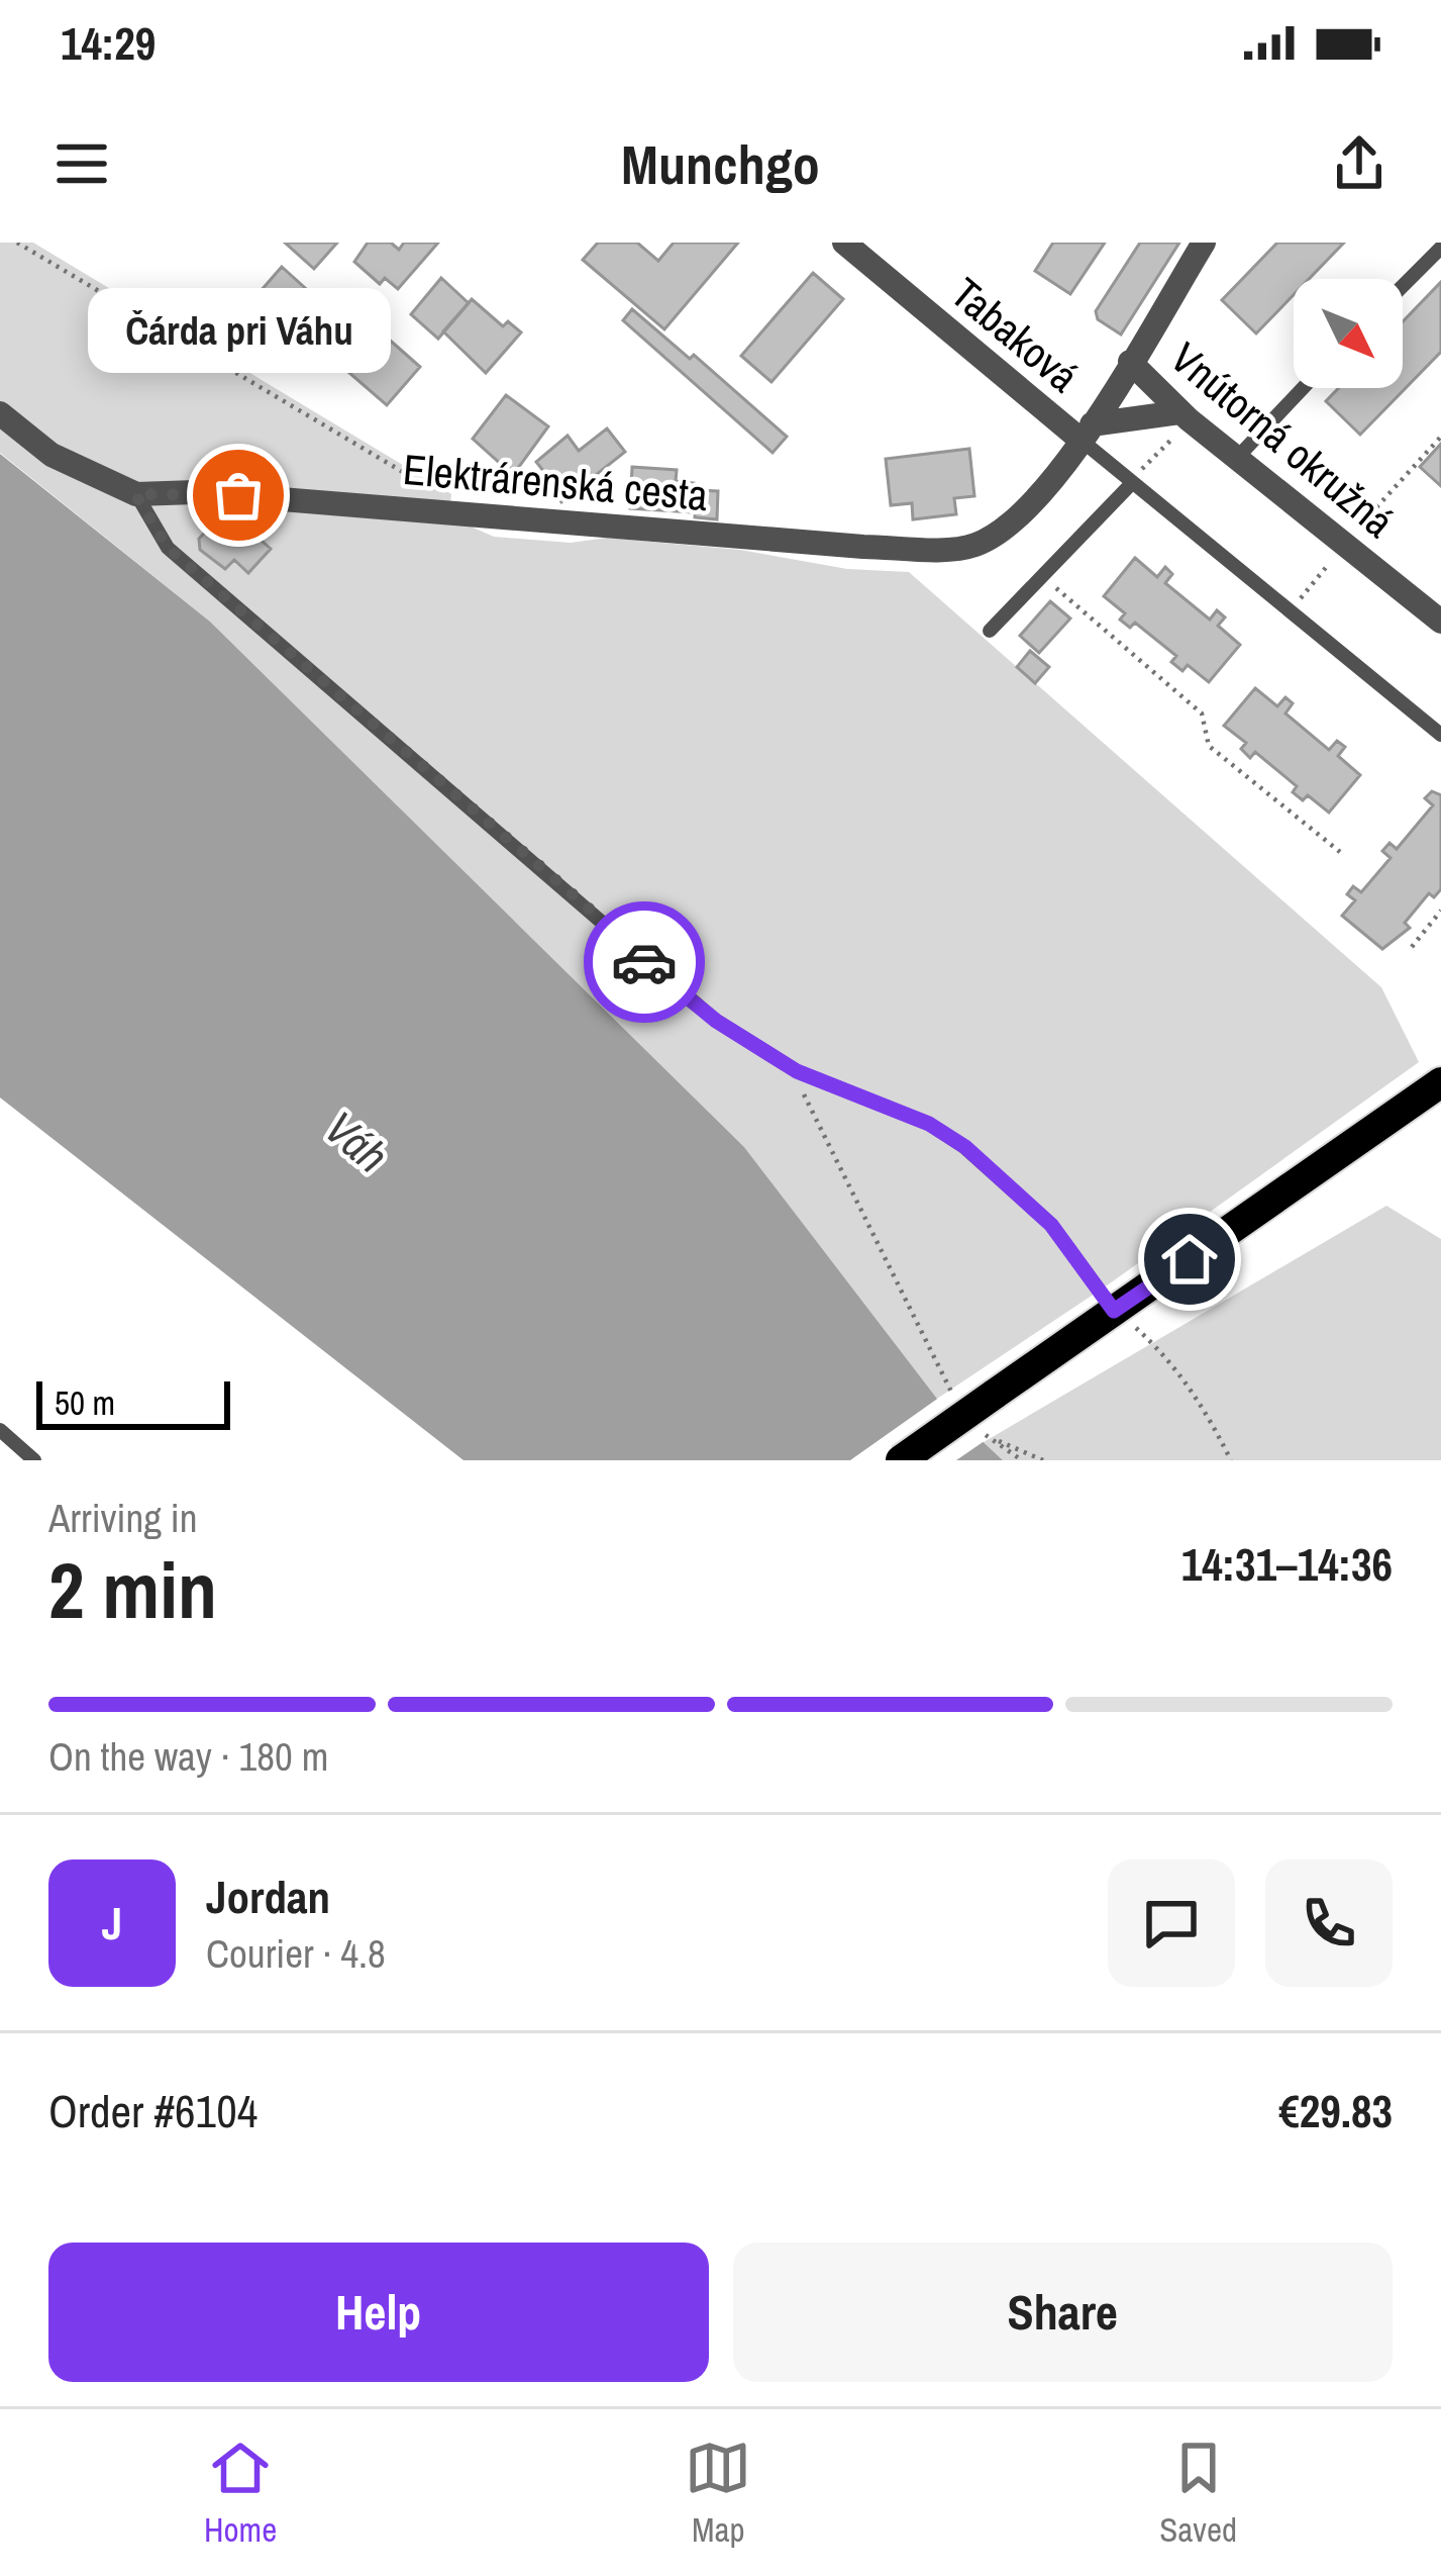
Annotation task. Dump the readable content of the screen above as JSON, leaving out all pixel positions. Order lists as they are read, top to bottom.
{
  "streets": {
    "street": ["Tabaková", "Vnútorná okružná", "Elektrárenská cesta"]
  },
  "crossings": [
    ["Tabaková", "Vnútorná okružná"],
    ["Tabaková", "Elektrárenská cesta"],
    ["Vnútorná okružná", "Elektrárenská cesta"]
  ],
  "water": ["Váh"],
  "places": ["Čárda pri Váhu"],
  "scale_bar": "50 m",
  "north": "bottom right",
  "page": {
    "status": "14:29",
    "header": "Munchgo",
    "bubble": "Čárda pri Váhu",
    "scale": "50 m",
    "heading": ["2 min", "Arriving in", "14:31–14:36"],
    "panel": [
      "Jordan",
      "Courier · 4.8",
      "Order #6104",
      "€29.83"
    ],
    "bar": "On the way · 180 m",
    "round": "J",
    "buttons": ["Help", "Share"],
    "tabs": ["Home", "Map", "Saved"]
  }
}
